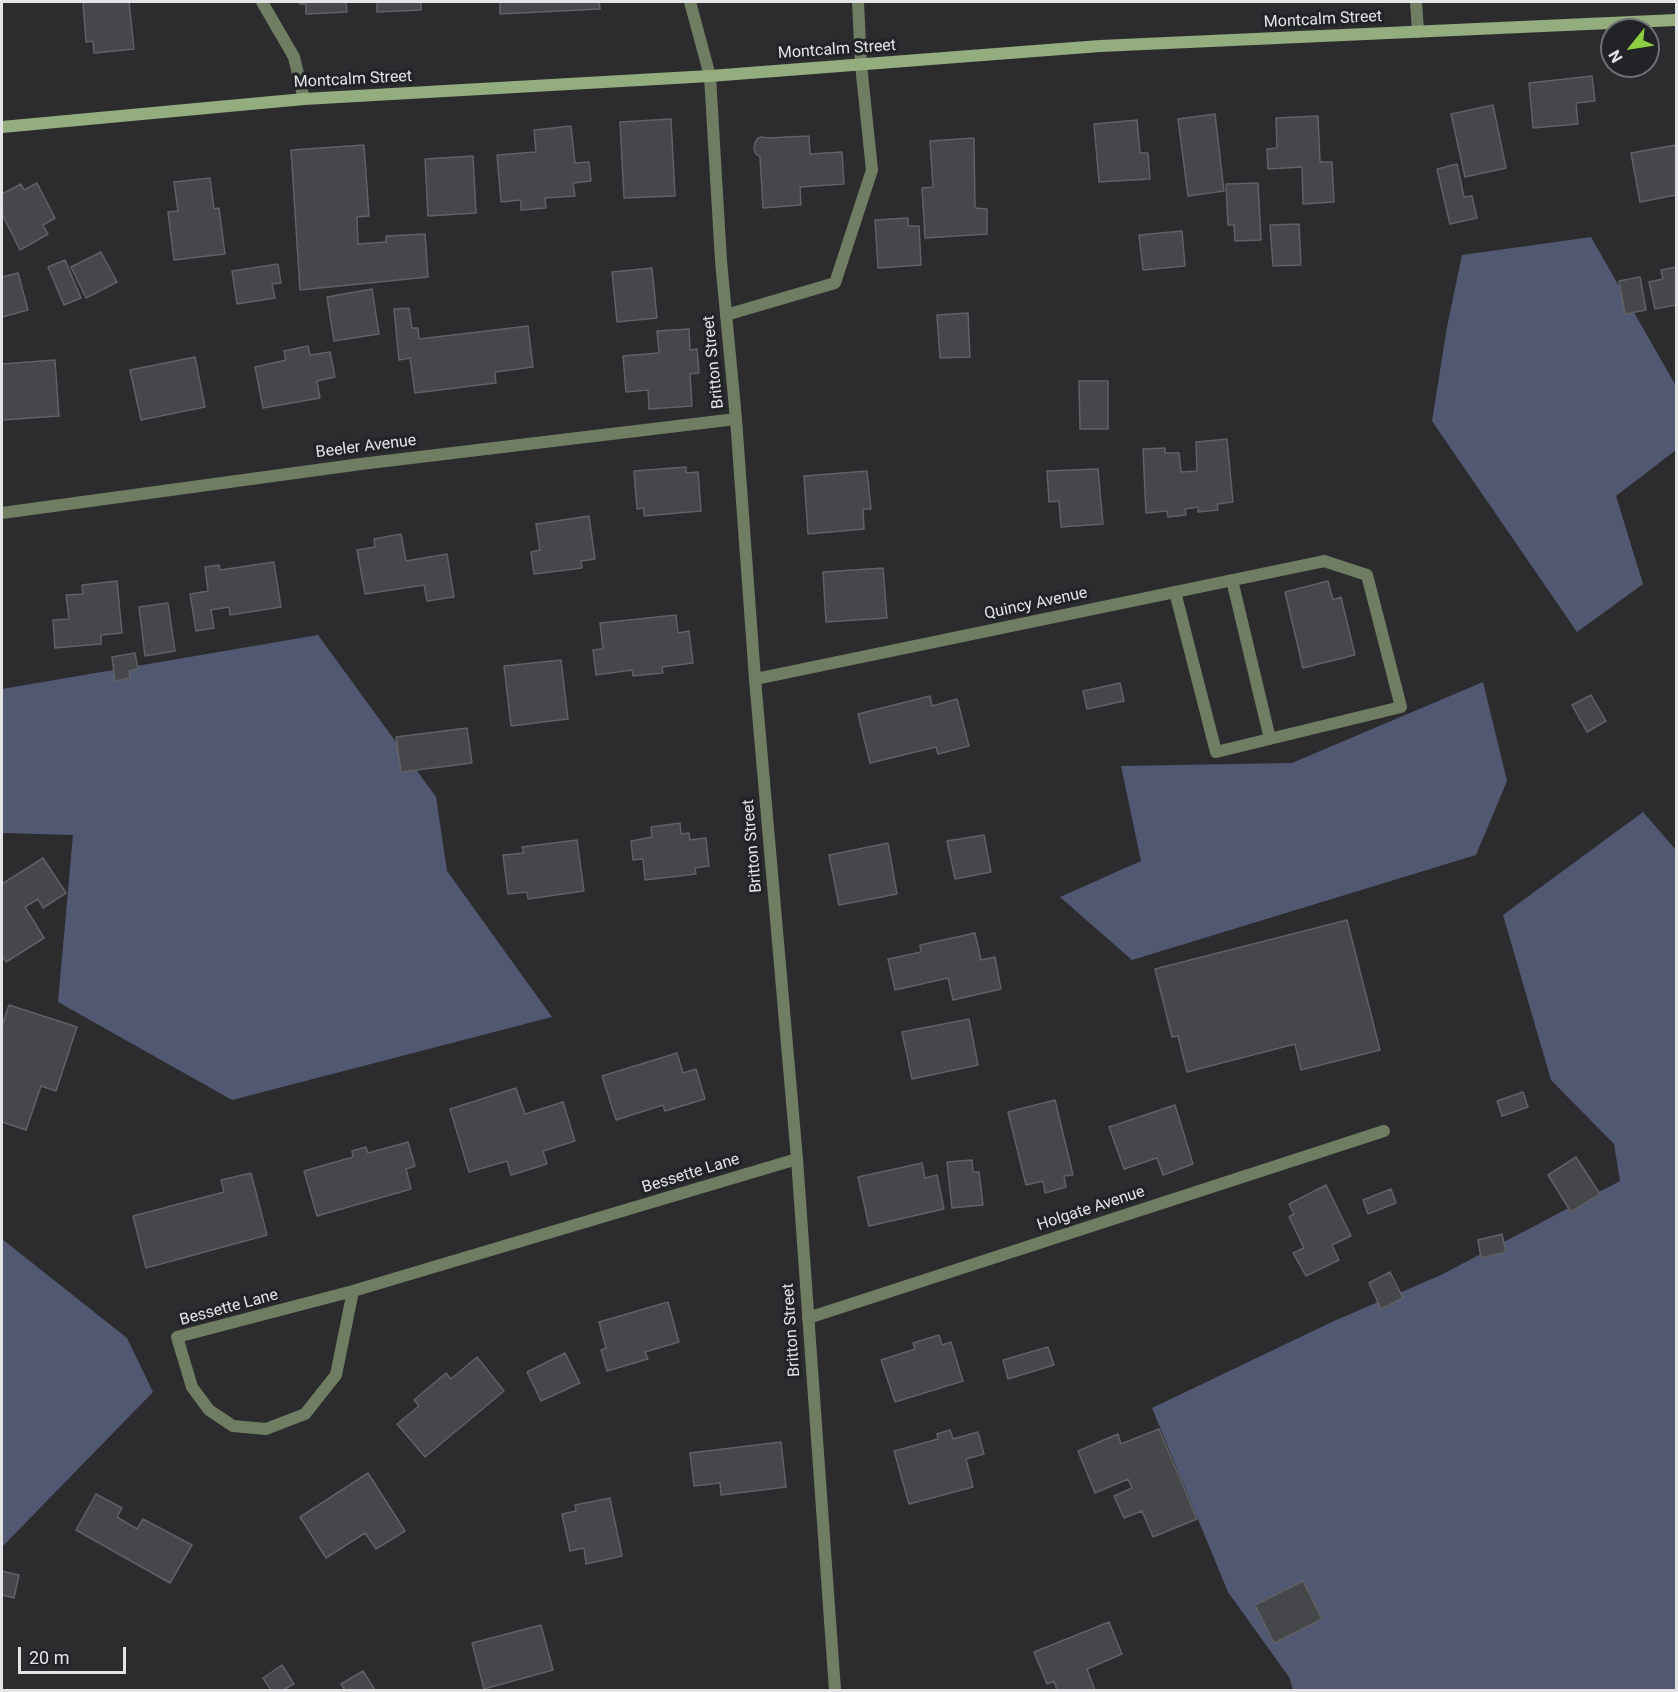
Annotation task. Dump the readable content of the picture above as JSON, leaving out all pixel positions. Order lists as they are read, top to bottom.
{
  "streets": {
    "main road": ["Montcalm Street"],
    "street": [
      "Britton Street",
      "Beeler Avenue",
      "Quincy Avenue",
      "Bessette Lane",
      "Holgate Avenue"
    ]
  },
  "crossings": [
    ["Montcalm Street", "Britton Street"],
    ["Britton Street", "Beeler Avenue"],
    ["Britton Street", "Quincy Avenue"],
    ["Britton Street", "Bessette Lane"],
    ["Britton Street", "Holgate Avenue"]
  ],
  "scale_bar": "20 m",
  "north": "bottom left"
}
